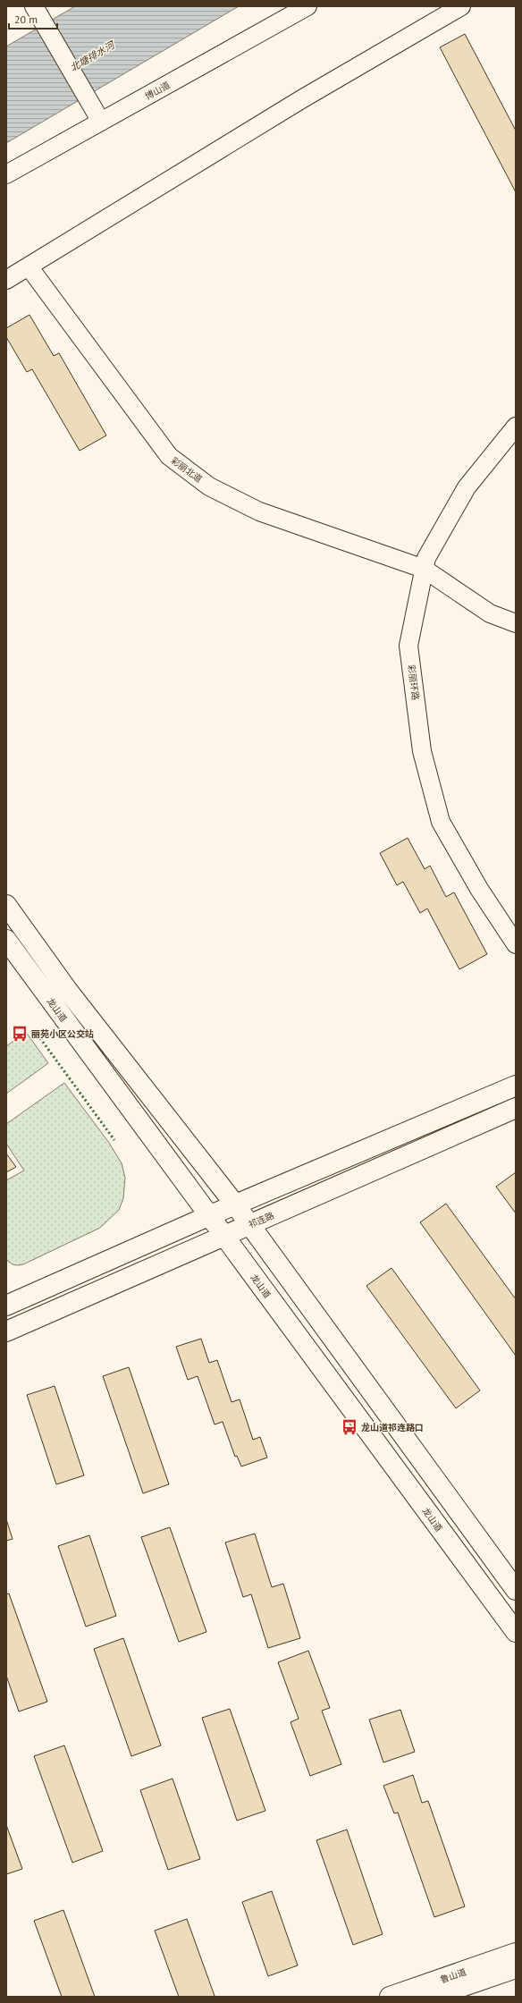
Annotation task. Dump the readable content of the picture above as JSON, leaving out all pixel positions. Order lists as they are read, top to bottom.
{
  "streets": {
    "main road": ["龙山道", "祁连路", "鲁山道"],
    "street": ["博山道", "彩丽北道", "彩丽环路"]
  },
  "crossings": [
    ["彩丽北道", "彩丽环路"],
    ["龙山道", "祁连路"]
  ],
  "water": ["北塘排水河"],
  "places": {
    "bus stop": ["丽苑小区公交站", "龙山道祁连路口"]
  },
  "scale_bar": "20 m"
}
